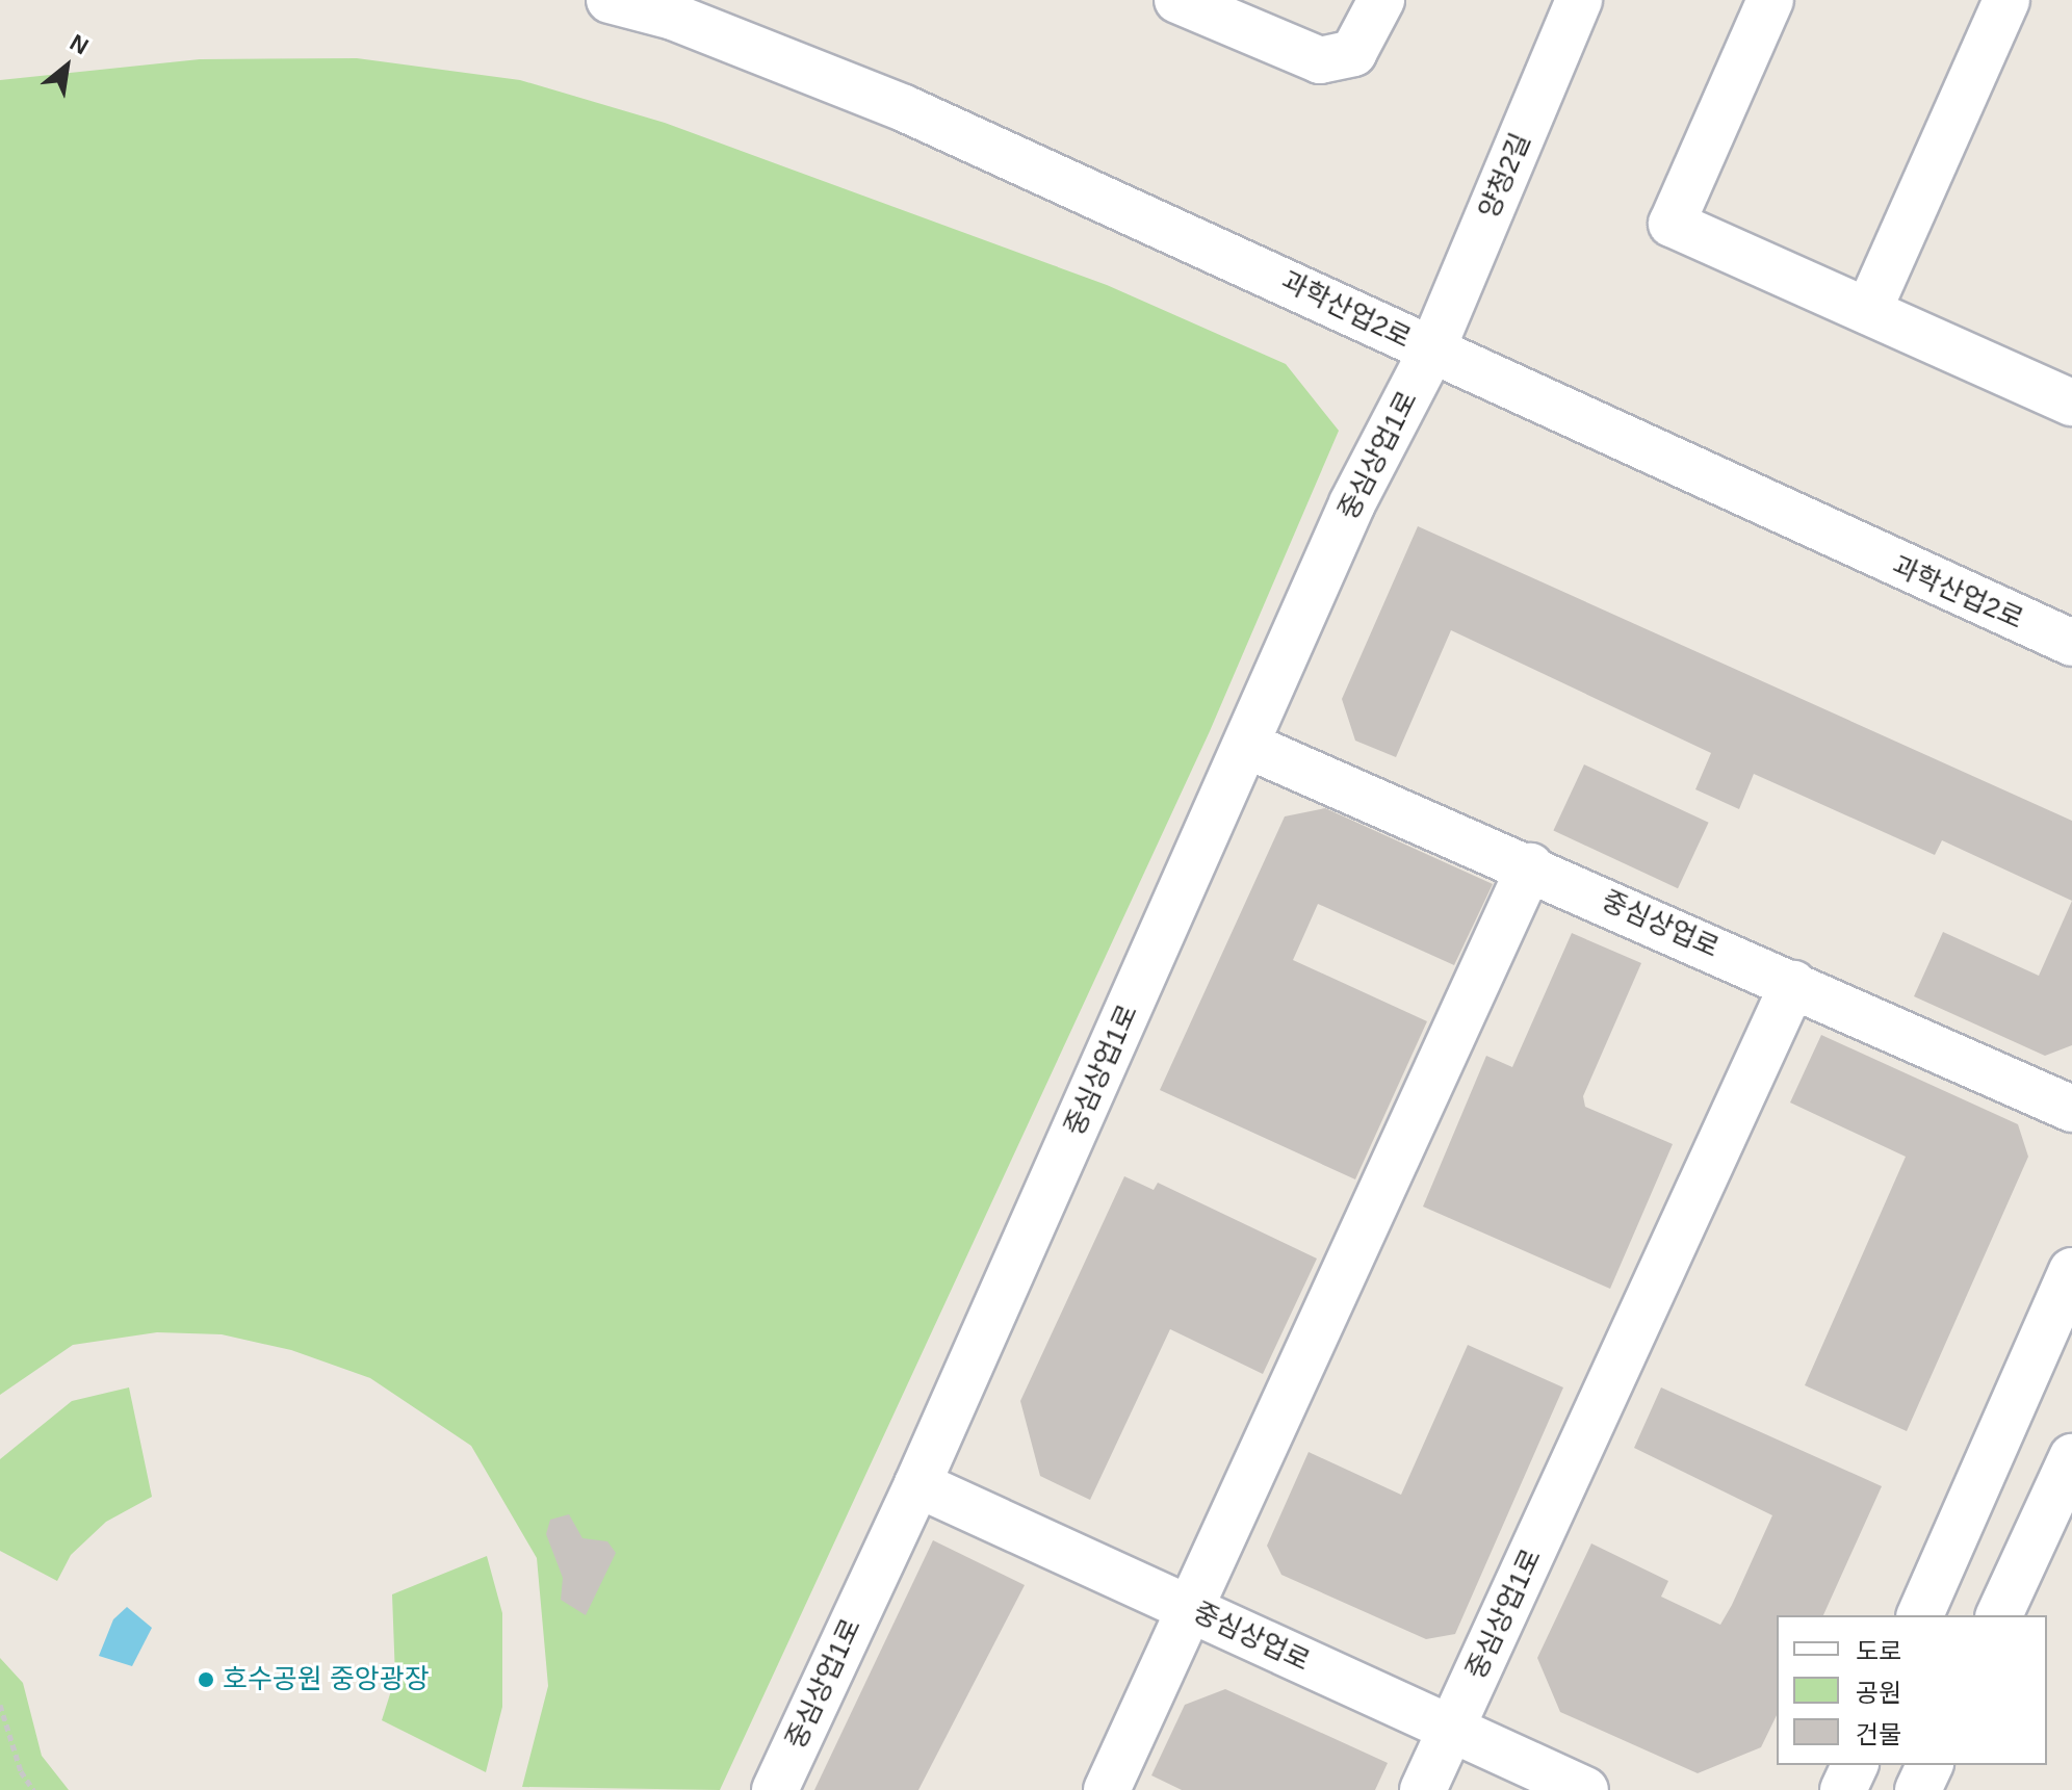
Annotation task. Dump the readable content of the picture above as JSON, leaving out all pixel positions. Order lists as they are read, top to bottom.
{
  "streets": {
    "street": [
      "양청2길",
      "과학산업2로",
      "중심상업1로",
      "중심상업로"
    ]
  },
  "crossings": [
    ["양청2길", "과학산업2로"],
    ["양청2길", "중심상업1로"],
    ["과학산업2로", "중심상업1로"],
    ["중심상업1로", "중심상업로"]
  ],
  "places": ["호수공원 중앙광장"],
  "legend": ["도로", "공원", "건물"],
  "north": "top right"
}
